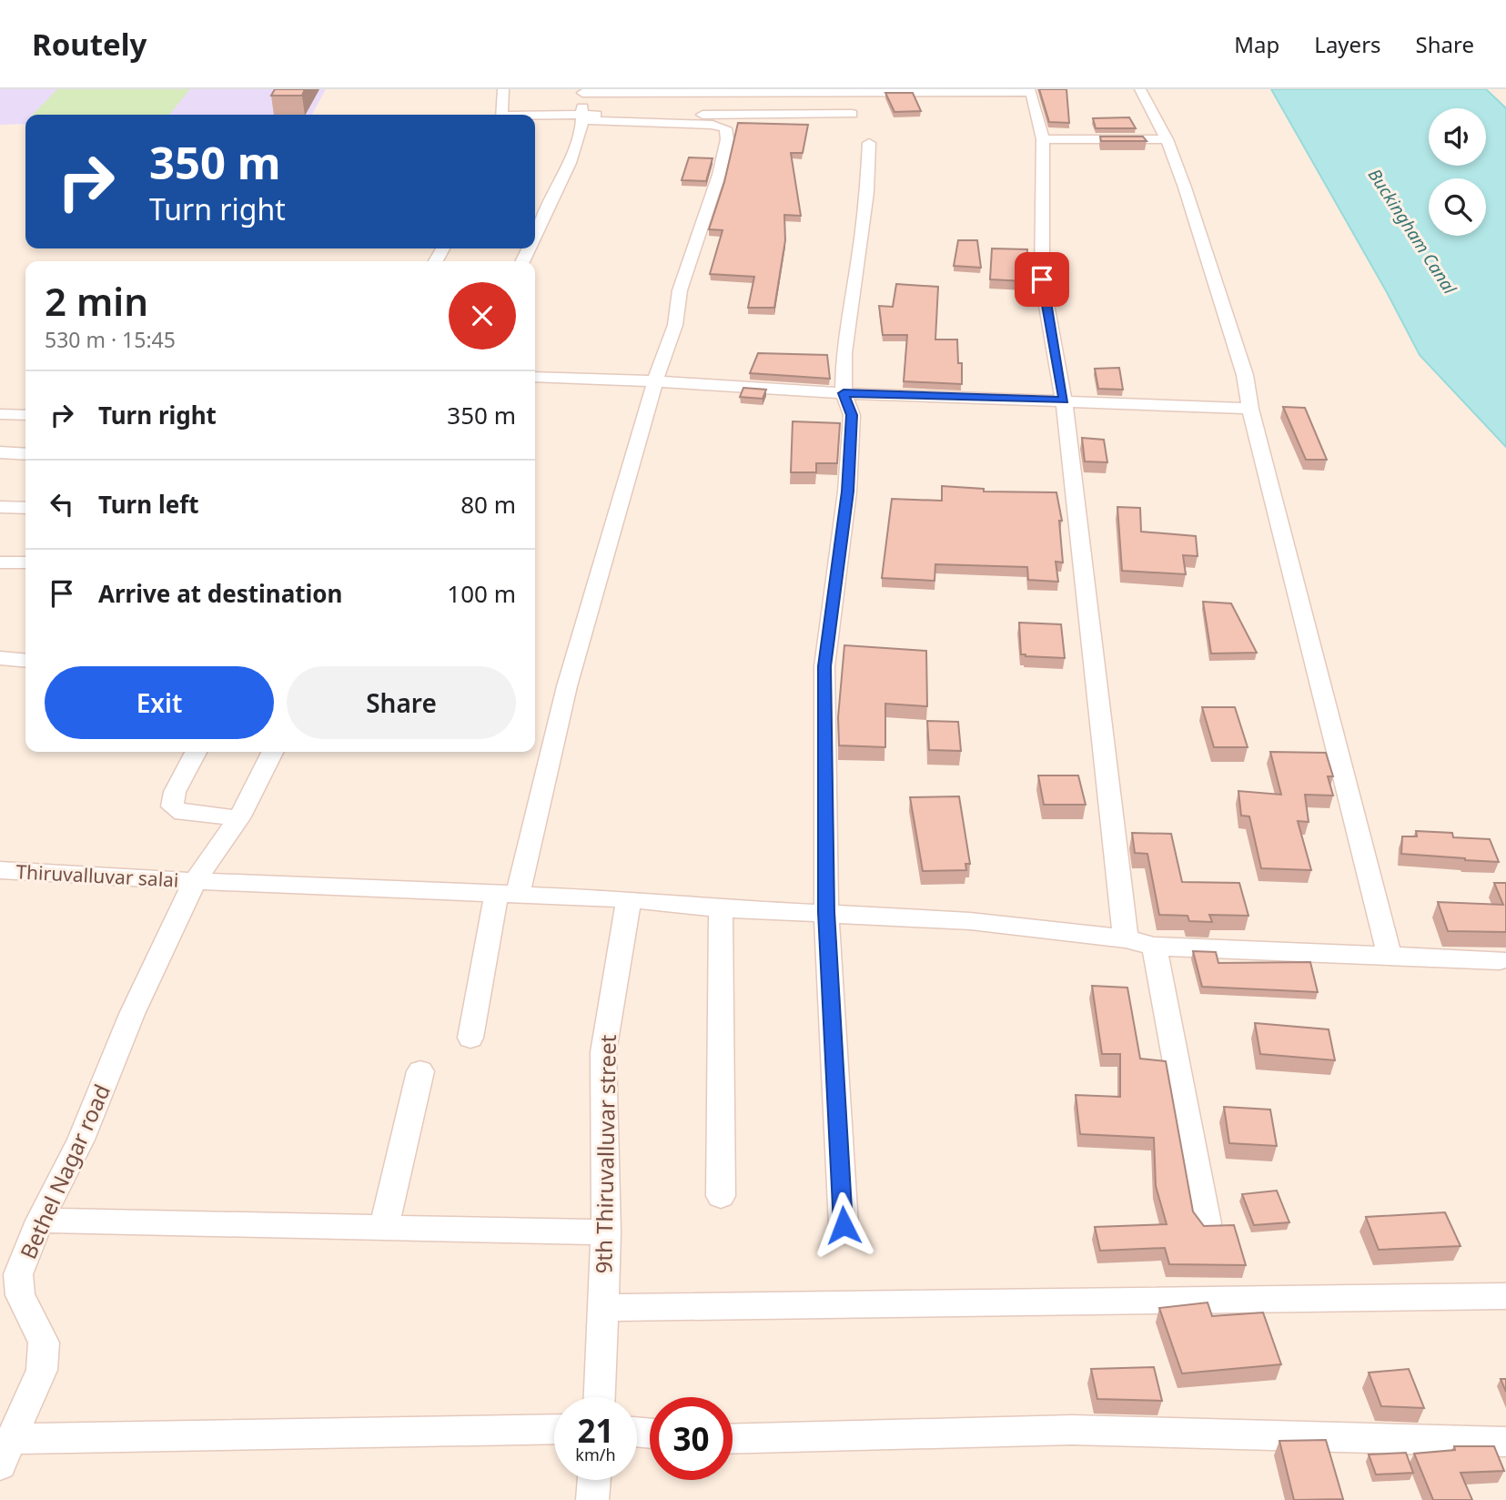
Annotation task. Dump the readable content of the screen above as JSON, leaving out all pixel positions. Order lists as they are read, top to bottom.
{
  "streets": {
    "street": ["Thiruvalluvar salai", "9th Thiruvalluvar street", "Bethel Nagar road"]
  },
  "crossings": [
    ["Thiruvalluvar salai", "9th Thiruvalluvar street"],
    ["Thiruvalluvar salai", "Bethel Nagar road"]
  ],
  "water": ["Buckingham Canal"],
  "page": {
    "header": "Routely",
    "nav": ["Map", "Layers", "Share"],
    "turn": ["350 m", "Turn right"],
    "heading": ["2 min", "530 m · 15:45"],
    "list": [
      {
        "name": "Turn right",
        "value": "350 m"
      },
      {
        "name": "Turn left",
        "value": "80 m"
      },
      {
        "name": "Arrive at destination",
        "value": "100 m"
      }
    ],
    "buttons": ["Exit", "Share"],
    "speed": "21 km/h",
    "limit": "30"
  }
}
